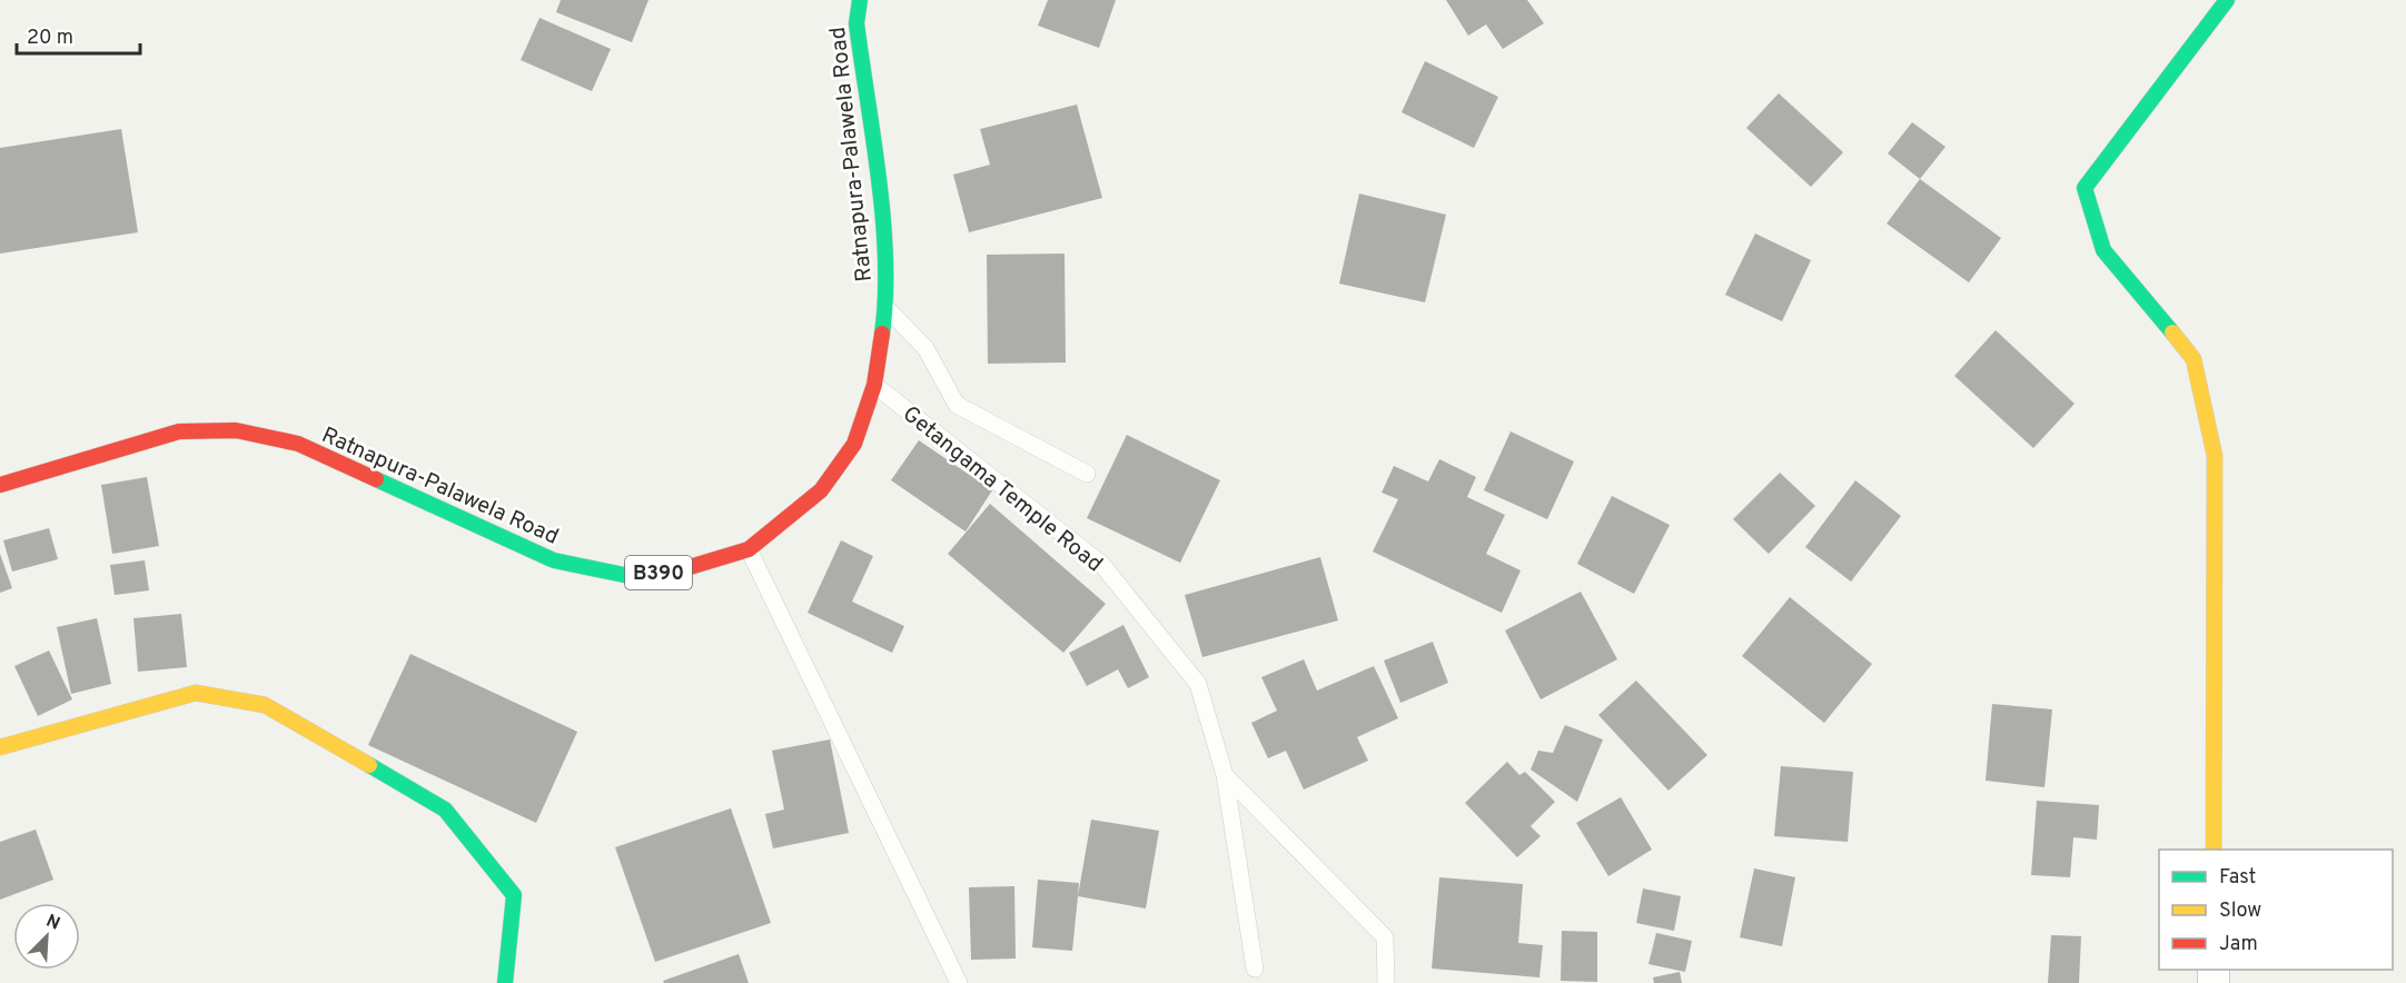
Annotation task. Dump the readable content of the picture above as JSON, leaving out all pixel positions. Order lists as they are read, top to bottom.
{
  "streets": {
    "street": ["Ratnapura-Palawela Road", "B390"],
    "lane": ["Getangama Temple Road"]
  },
  "crossings": [
    ["Ratnapura-Palawela Road", "Getangama Temple Road"]
  ],
  "legend": ["Fast", "Slow", "Jam"],
  "scale_bar": "20 m",
  "north": "top right"
}
